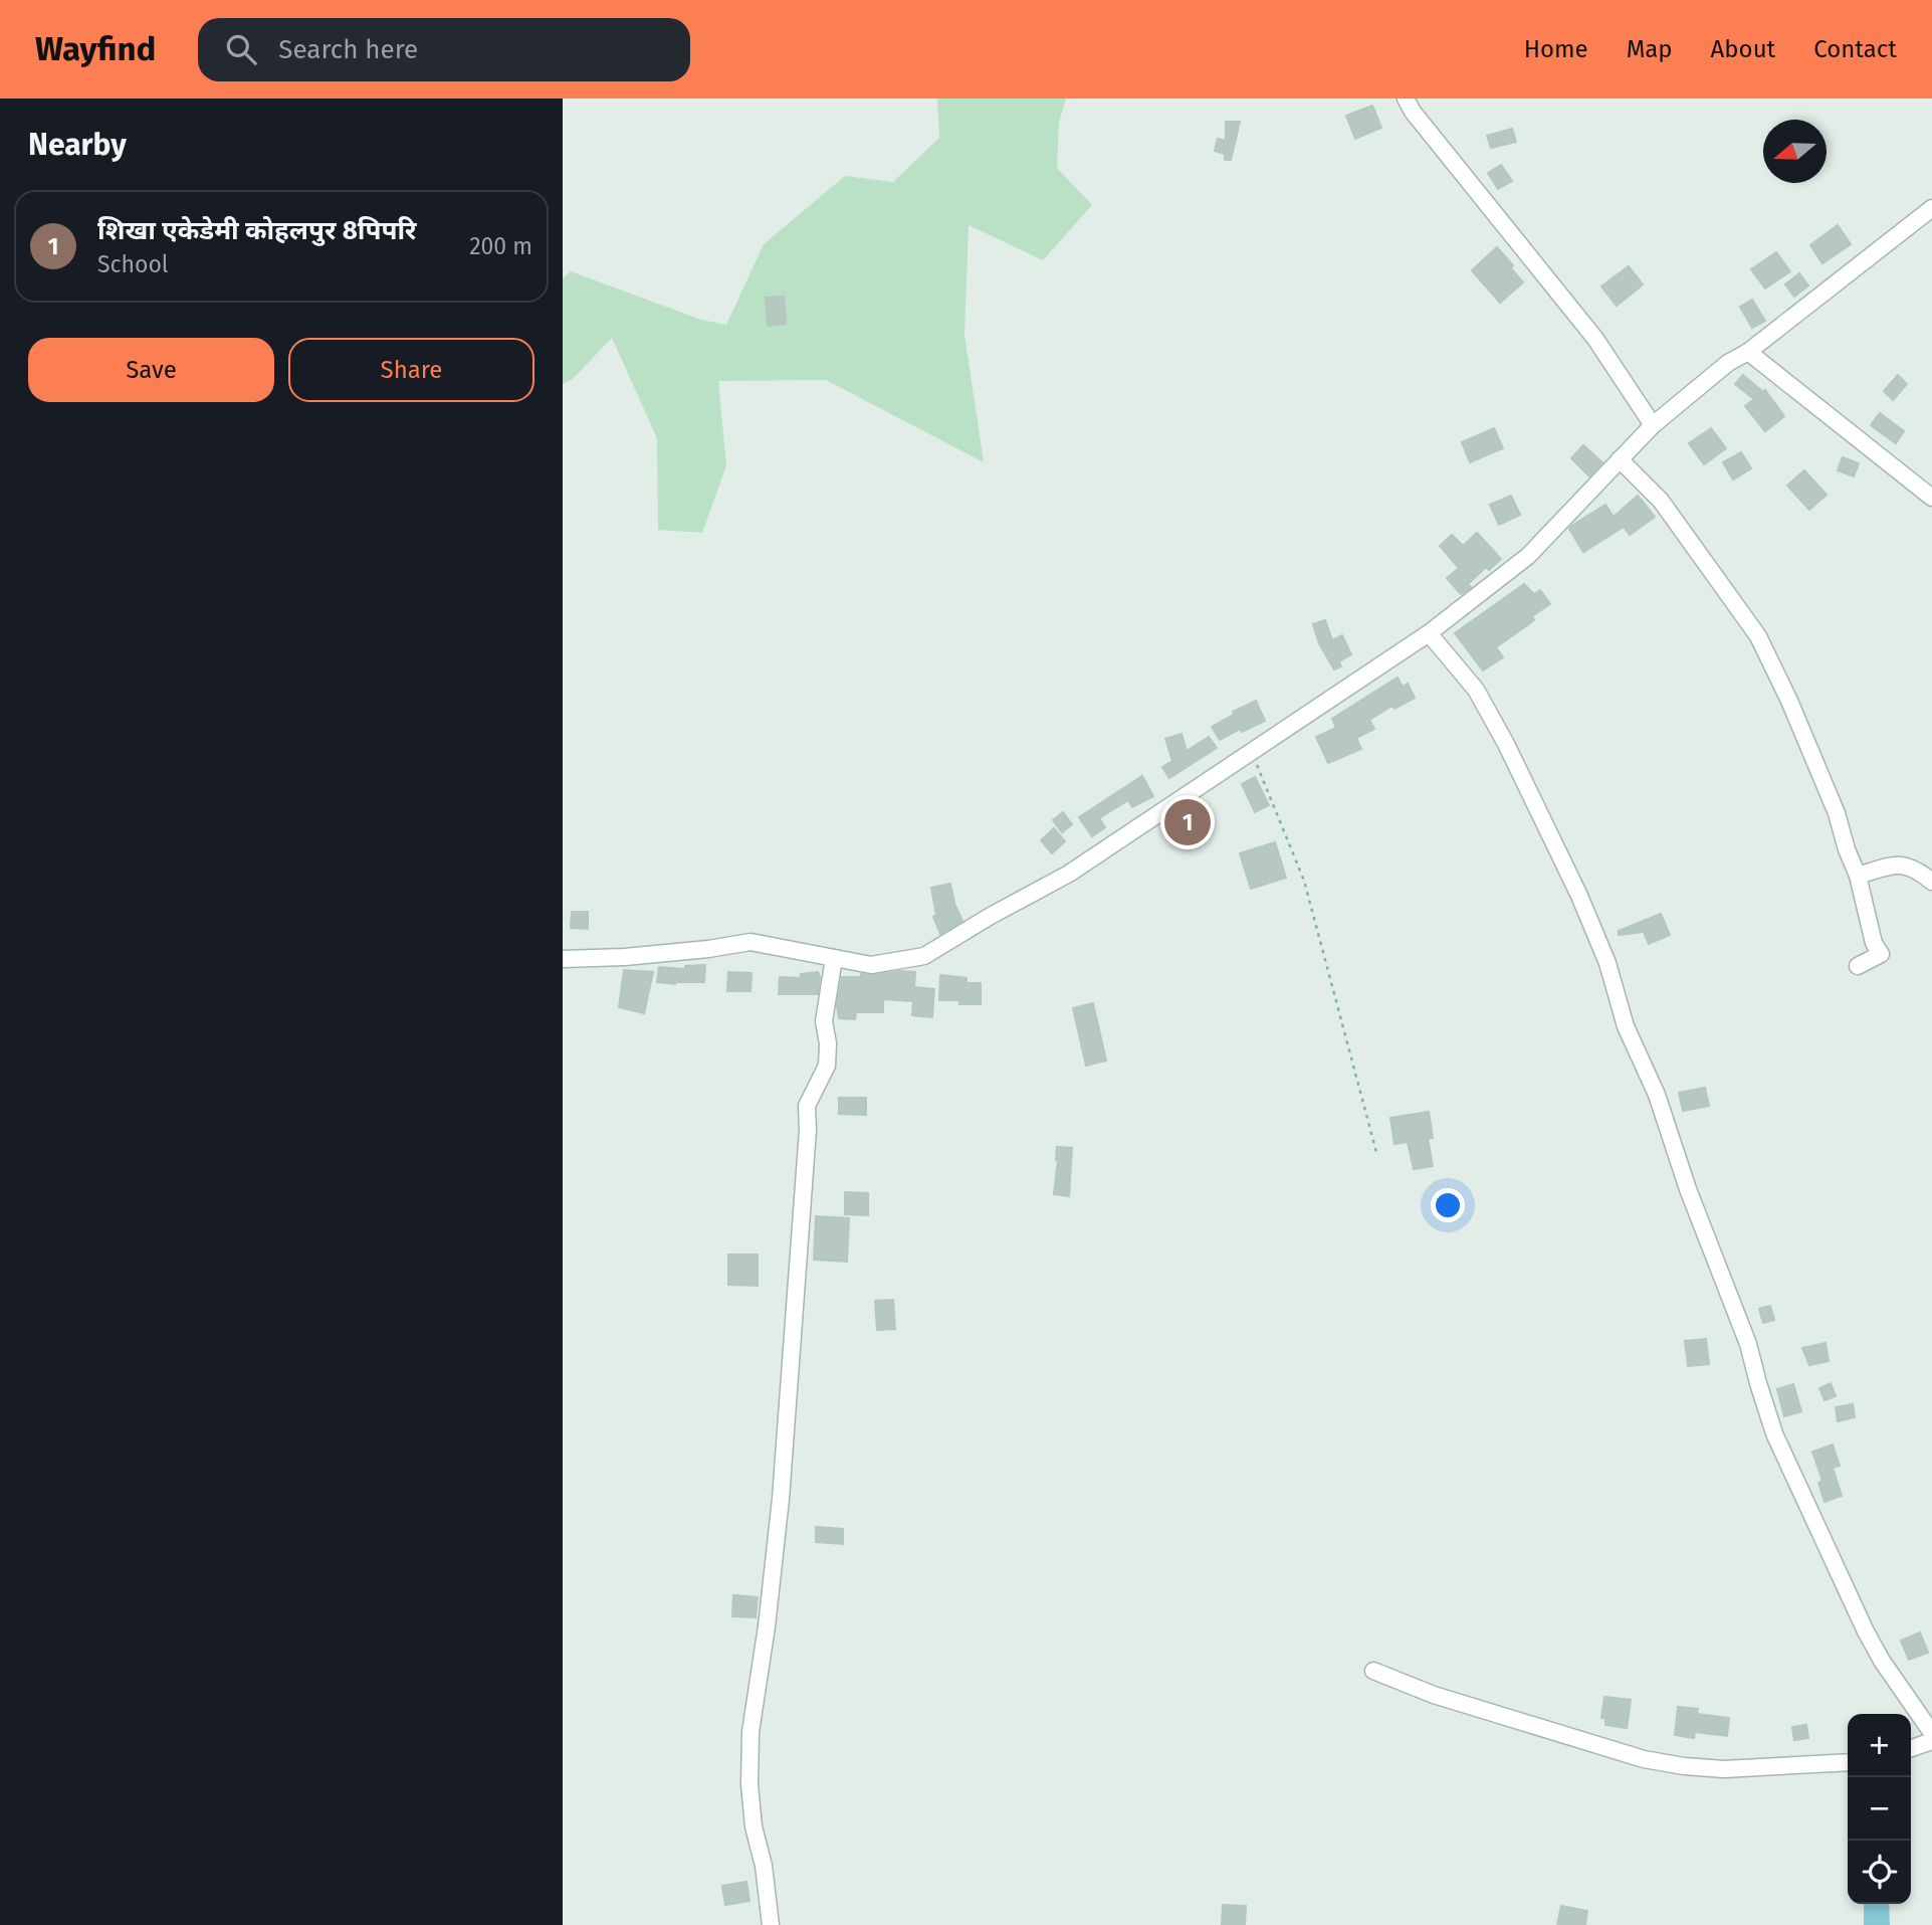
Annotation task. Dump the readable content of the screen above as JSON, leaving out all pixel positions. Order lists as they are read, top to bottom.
{
  "north": "left",
  "page": {
    "header": "Wayfind",
    "search": "Search here",
    "nav": [
      "Home",
      "Map",
      "About",
      "Contact"
    ],
    "heading": "Nearby",
    "list": [
      {
        "mark": "1",
        "name": "शिखा एकेडेमी कोहलपुर 8पिपरि",
        "note": "School",
        "value": "200 m"
      }
    ],
    "buttons": ["Save", "Share"],
    "pins": "1",
    "map_buttons": ["+", "−"]
  }
}
